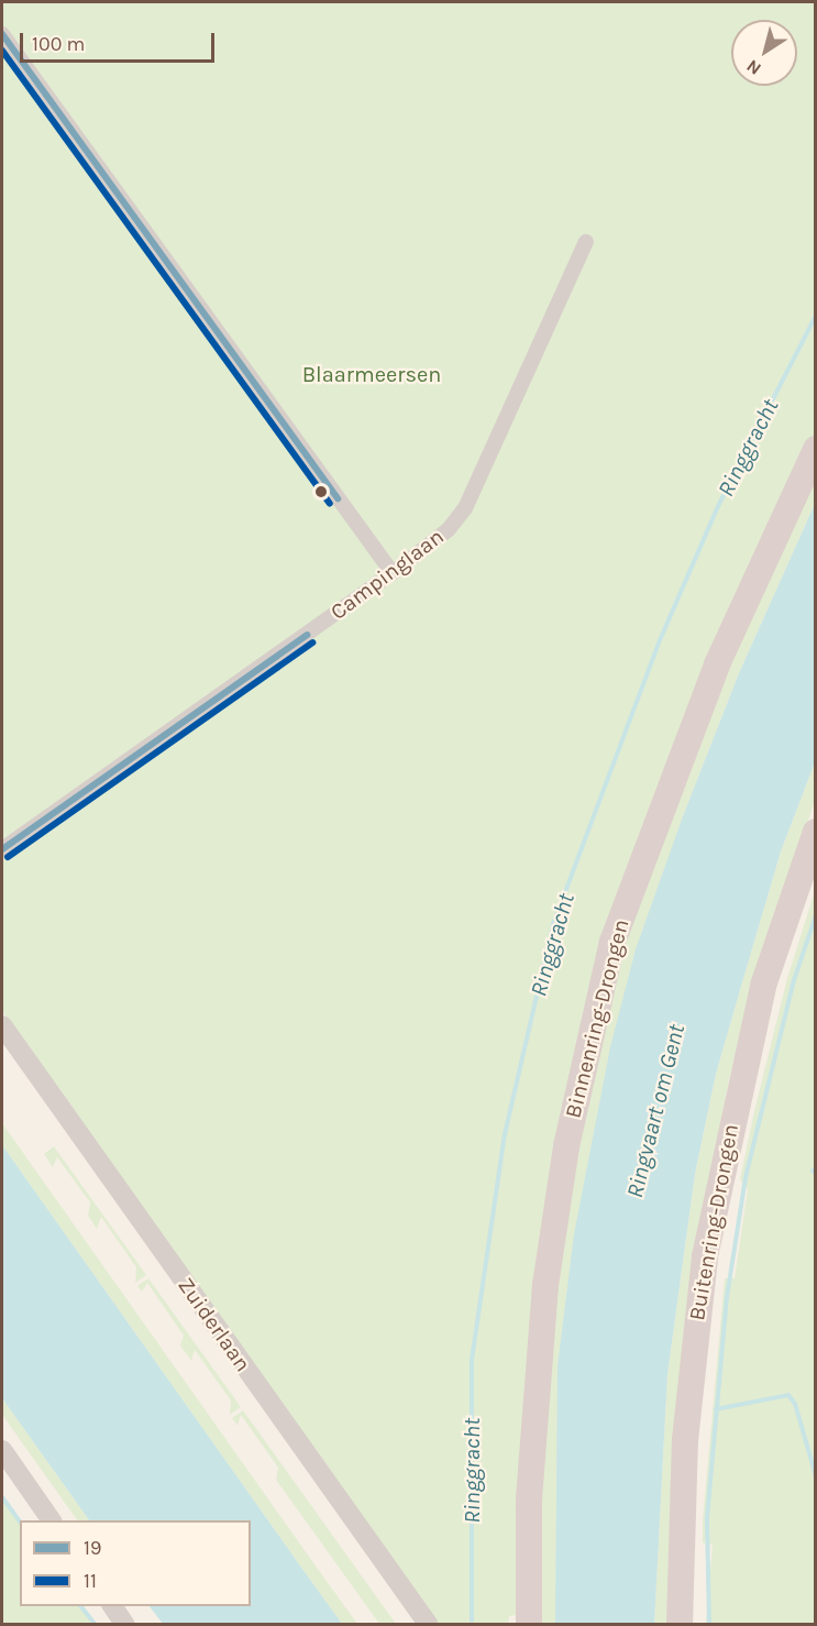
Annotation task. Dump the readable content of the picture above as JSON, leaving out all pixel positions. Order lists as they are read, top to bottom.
{
  "streets": {
    "highway": ["Binnenring-Drongen", "Buitenring-Drongen"],
    "street": ["Campinglaan", "Zuiderlaan"]
  },
  "water": ["Ringgracht", "Ringvaart om Gent"],
  "parks": ["Blaarmeersen"],
  "lines": ["transit line 19", "transit line 11"],
  "legend": ["19", "11"],
  "scale_bar": "100 m",
  "north": "bottom left"
}
